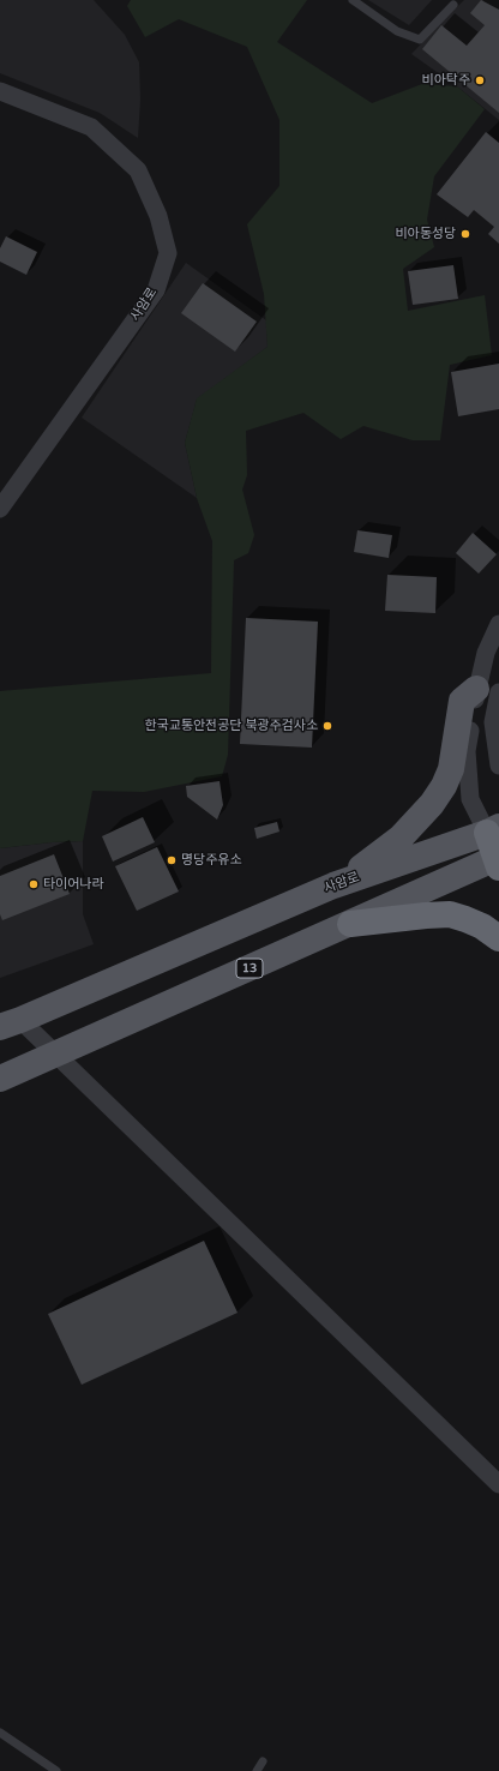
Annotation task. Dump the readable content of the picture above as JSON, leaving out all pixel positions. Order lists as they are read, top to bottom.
{
  "streets": {
    "main road": ["사암로", "13"]
  },
  "places": [
    "비아탁주",
    "비아동성당",
    "한국교통안전공단 북광주검사소",
    "명당주유소",
    "타이어나라"
  ]
}
